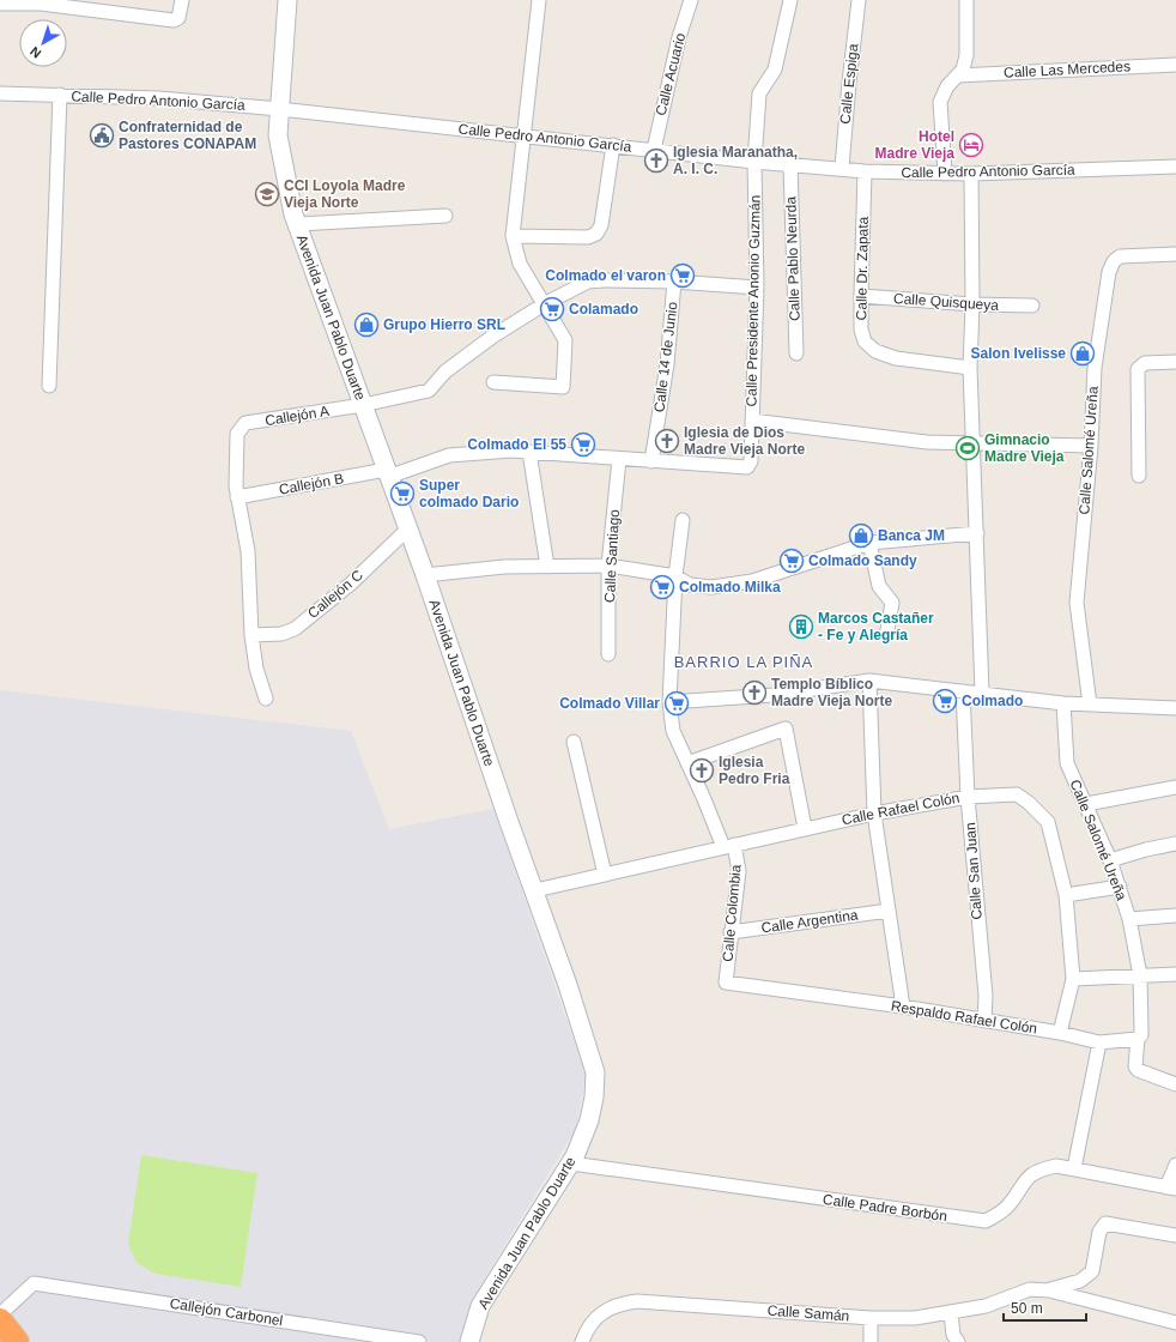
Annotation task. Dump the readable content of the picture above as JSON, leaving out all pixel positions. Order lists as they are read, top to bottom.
{
  "streets": {
    "main road": ["Avenida Juan Pablo Duarte"],
    "street": [
      "Calle Las Mercedes",
      "Calle Acuario",
      "Calle Espiga",
      "Calle Pedro Antonio García",
      "Calle Pablo Neurda",
      "Calle Dr. Zapata",
      "Calle Presidente Anonio Guzmán",
      "Calle Quisqueya",
      "Calle 14 de Junio",
      "Callejón A",
      "Calle Salomé Ureña",
      "Callejón B",
      "Calle Santiago",
      "Callejón C",
      "Calle Rafael Colón",
      "Calle San Juan",
      "Calle Colombia",
      "Calle Argentina",
      "Respaldo Rafael Colón",
      "Calle Padre Borbón",
      "Callejón Carbonel",
      "Calle Samán"
    ]
  },
  "crossings": [
    ["Calle Acuario", "Calle Pedro Antonio García"],
    ["Calle Espiga", "Calle Pedro Antonio García"],
    ["Calle Pedro Antonio García", "Calle Pablo Neurda"],
    ["Calle Pedro Antonio García", "Calle Dr. Zapata"],
    ["Calle Pedro Antonio García", "Calle Presidente Anonio Guzmán"],
    ["Calle Pedro Antonio García", "Avenida Juan Pablo Duarte"],
    ["Calle Dr. Zapata", "Calle Quisqueya"],
    ["Calle Presidente Anonio Guzmán", "Callejón A"],
    ["Calle Presidente Anonio Guzmán", "Callejón B"],
    ["Avenida Juan Pablo Duarte", "Callejón A"],
    ["Avenida Juan Pablo Duarte", "Callejón B"],
    ["Avenida Juan Pablo Duarte", "Callejón C"],
    ["Avenida Juan Pablo Duarte", "Calle Rafael Colón"],
    ["Avenida Juan Pablo Duarte", "Calle Padre Borbón"],
    ["Calle 14 de Junio", "Callejón A"],
    ["Calle 14 de Junio", "Callejón B"],
    ["Callejón A", "Callejón B"],
    ["Callejón B", "Calle Santiago"],
    ["Calle Rafael Colón", "Calle San Juan"],
    ["Calle Rafael Colón", "Calle Colombia"],
    ["Calle Rafael Colón", "Respaldo Rafael Colón"],
    ["Calle San Juan", "Respaldo Rafael Colón"],
    ["Calle Colombia", "Calle Argentina"],
    ["Calle Colombia", "Respaldo Rafael Colón"]
  ],
  "districts": ["BARRIO LA PIÑA"],
  "places": {
    "public building": ["Confraternidad de Pastores CONAPAM"],
    "hotel": ["Hotel Madre Vieja"],
    "church": [
      "Iglesia Maranatha, A. I. C.",
      "Iglesia de Dios Madre Vieja Norte",
      "Templo Bíblico Madre Vieja Norte",
      "Iglesia Pedro Fria"
    ],
    "school or university": ["CCI Loyola Madre Vieja Norte"],
    "supermarket": [
      "Colmado el varon",
      "Colamado",
      "Colmado El 55",
      "Super colmado Dario",
      "Colmado Sandy",
      "Colmado Milka",
      "Colmado",
      "Colmado Villar"
    ],
    "shop": ["Grupo Hierro SRL", "Salon Ivelisse", "Banca JM"],
    "sports": ["Gimnacio Madre Vieja"],
    "building": ["Marcos Castañer - Fe y Alegría"]
  },
  "scale_bar": "50 m",
  "north": "bottom left"
}
